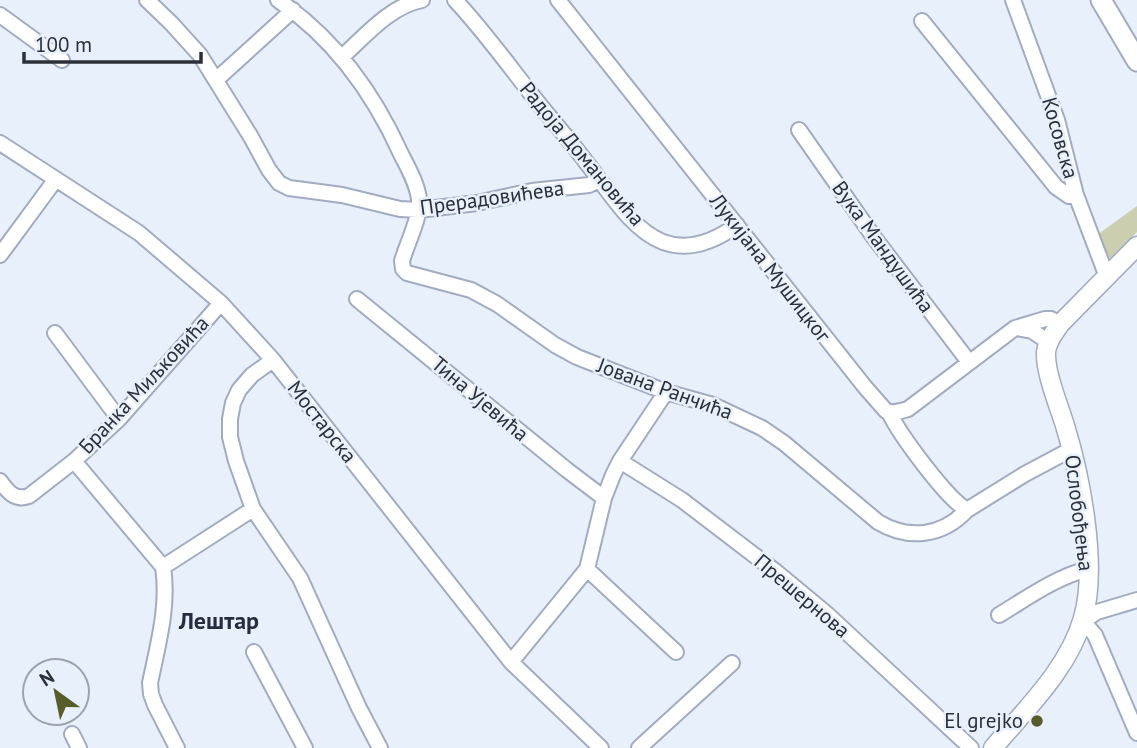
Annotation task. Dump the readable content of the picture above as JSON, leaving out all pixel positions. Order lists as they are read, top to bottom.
{
  "streets": {
    "street": [
      "Косовска",
      "Радоја Домановића",
      "Прерадовићева",
      "Вука Мандушића",
      "Лукијана Мушицког",
      "Бранка Миљковића",
      "Јована Ранчића",
      "Тина Ујевића",
      "Мостарска",
      "Ослобођења",
      "Прешернова"
    ]
  },
  "crossings": [
    ["Радоја Домановића", "Прерадовићева"],
    ["Радоја Домановића", "Лукијана Мушицког"],
    ["Прерадовићева", "Јована Ранчића"],
    ["Лукијана Мушицког", "Јована Ранчића"],
    ["Бранка Миљковића", "Мостарска"],
    ["Јована Ранчића", "Ослобођења"]
  ],
  "districts": ["Лештар"],
  "places": ["El grejko"],
  "scale_bar": "100 m",
  "north": "top left"
}
